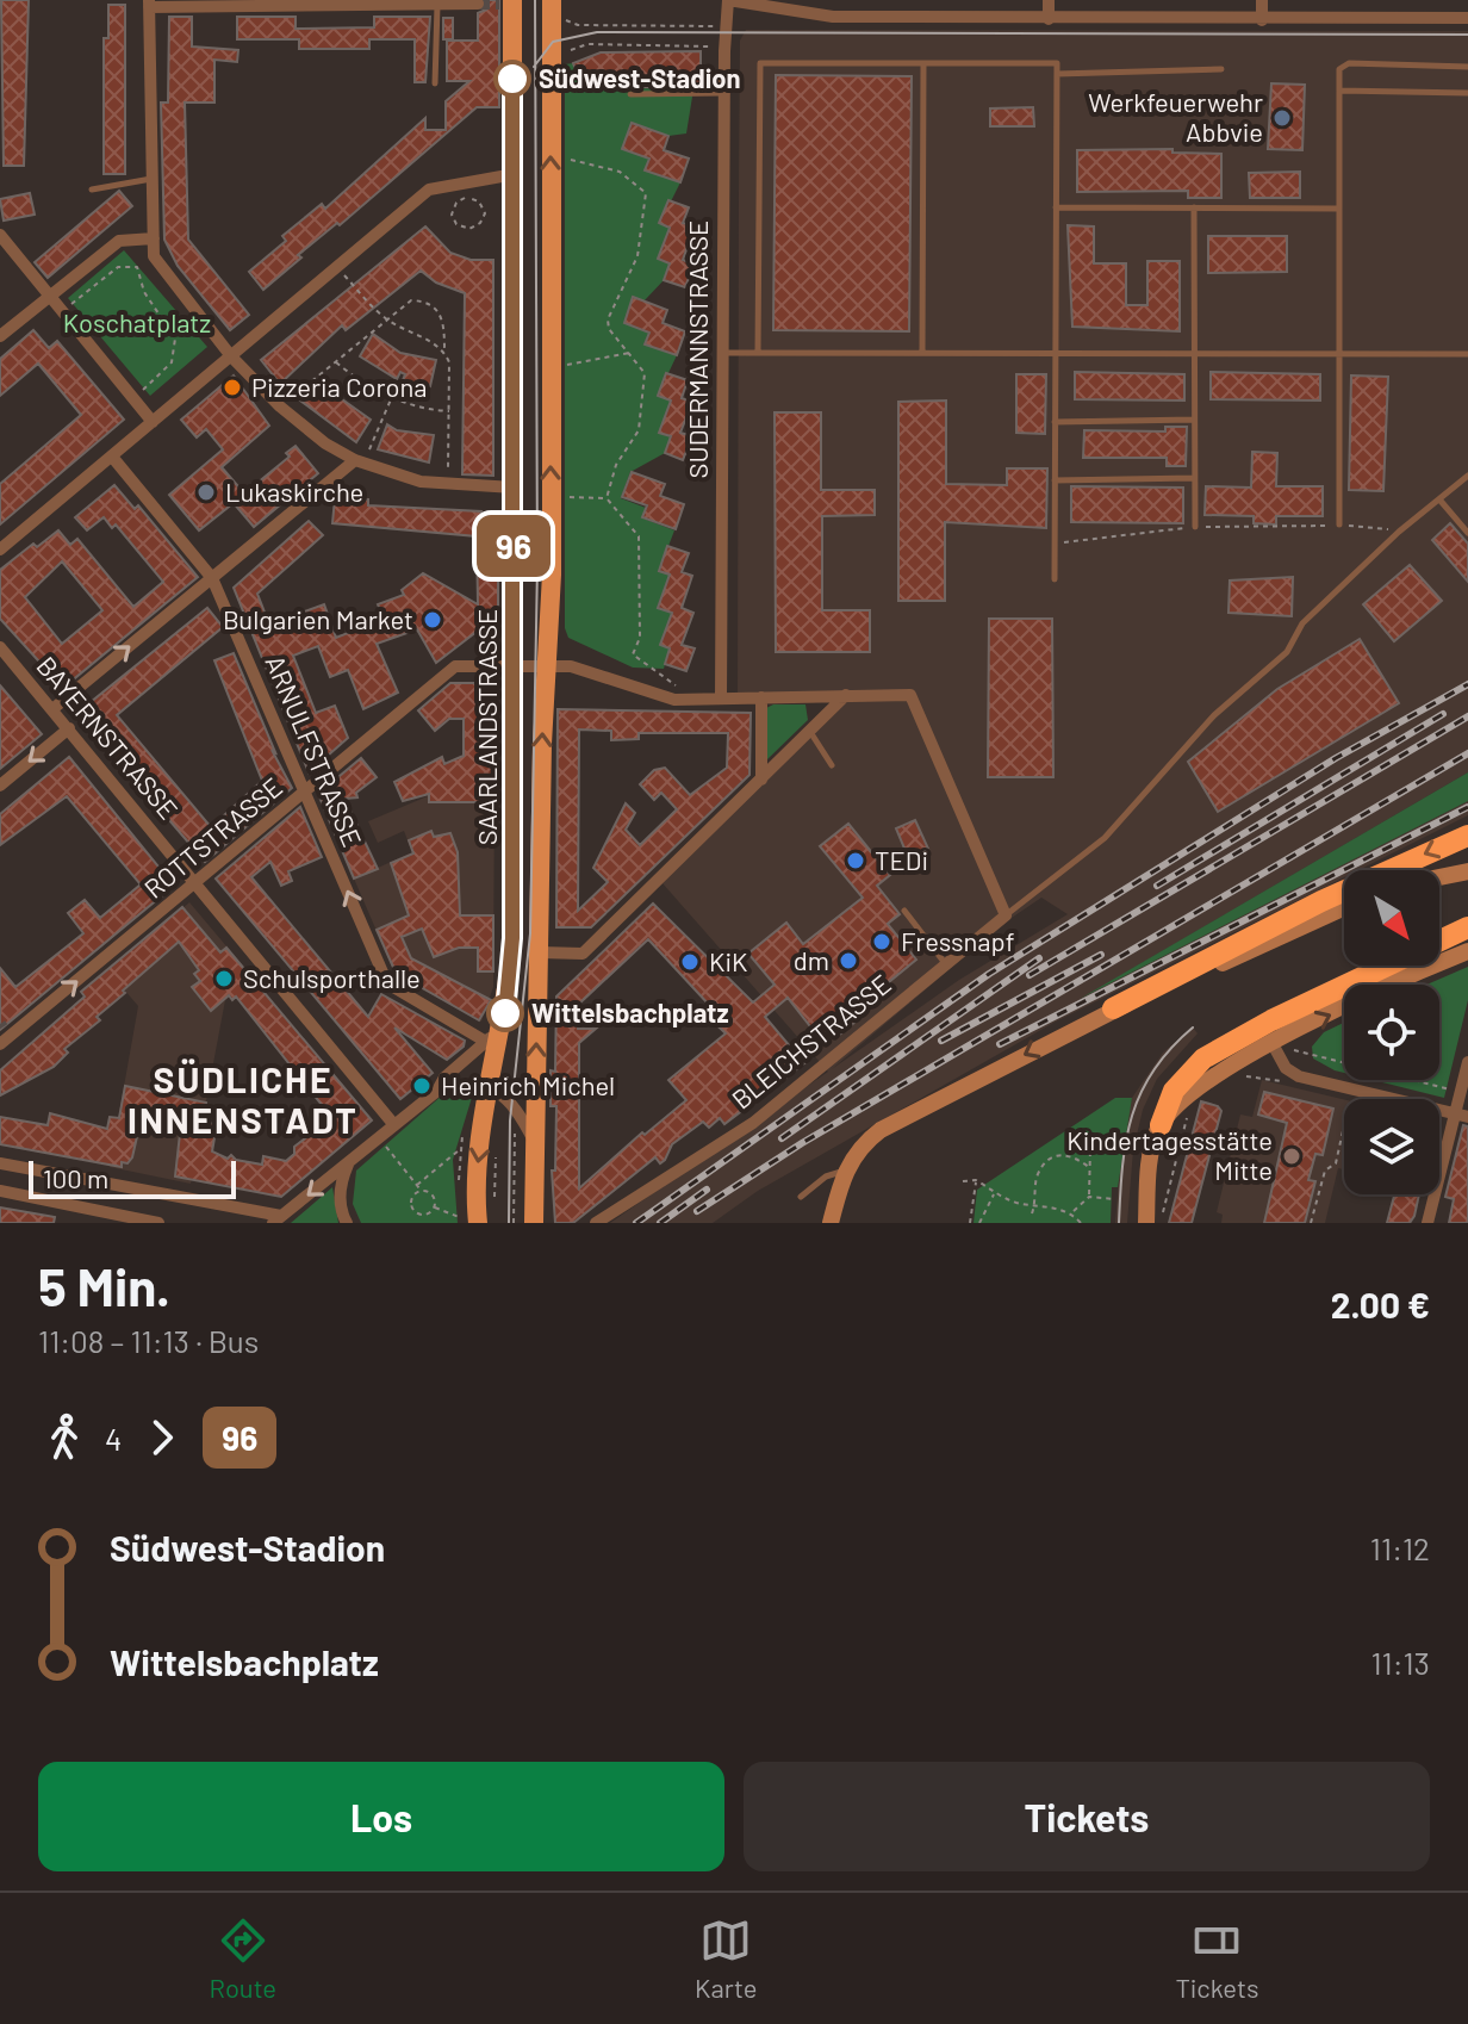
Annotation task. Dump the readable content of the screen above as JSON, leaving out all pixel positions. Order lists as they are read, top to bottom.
{
  "streets": {
    "main road": ["SAARLANDSTRASSE"],
    "street": [
      "SUDERMANNSTRASSE",
      "BAYERNSTRASSE",
      "ARNULFSTRASSE",
      "ROTTSTRASSE",
      "BLEICHSTRASSE"
    ]
  },
  "crossings": [
    ["SUDERMANNSTRASSE", "ROTTSTRASSE"],
    ["SAARLANDSTRASSE", "ROTTSTRASSE"],
    ["BAYERNSTRASSE", "ROTTSTRASSE"],
    ["ARNULFSTRASSE", "ROTTSTRASSE"],
    ["ROTTSTRASSE", "BLEICHSTRASSE"]
  ],
  "one_way": ["ARNULFSTRASSE"],
  "districts": ["SÜDLICHE INNENSTADT"],
  "parks": ["Koschatplatz"],
  "places": [
    "Südwest-Stadion",
    "Werkfeuerwehr Abbvie",
    "Pizzeria Corona",
    "Lukaskirche",
    "Bulgarien Market",
    "TEDi",
    "Fressnapf",
    "dm",
    "KiK",
    "Schulsporthalle",
    "Wittelsbachplatz",
    "Heinrich Michel",
    "Kindertagesstätte Mitte"
  ],
  "lines": ["bus line 96"],
  "scale_bar": "100 m",
  "north": "bottom right",
  "page": {
    "on_map": "96",
    "scale": "100 m",
    "heading": ["5 Min.", "11:08 – 11:13 · Bus", "2.00 €"],
    "legs": ["4", "96"],
    "list": [
      {
        "name": "Südwest-Stadion",
        "value": "11:12"
      },
      {
        "name": "Wittelsbachplatz",
        "value": "11:13"
      }
    ],
    "buttons": ["Los", "Tickets"],
    "tabs": ["Route", "Karte", "Tickets"]
  }
}
